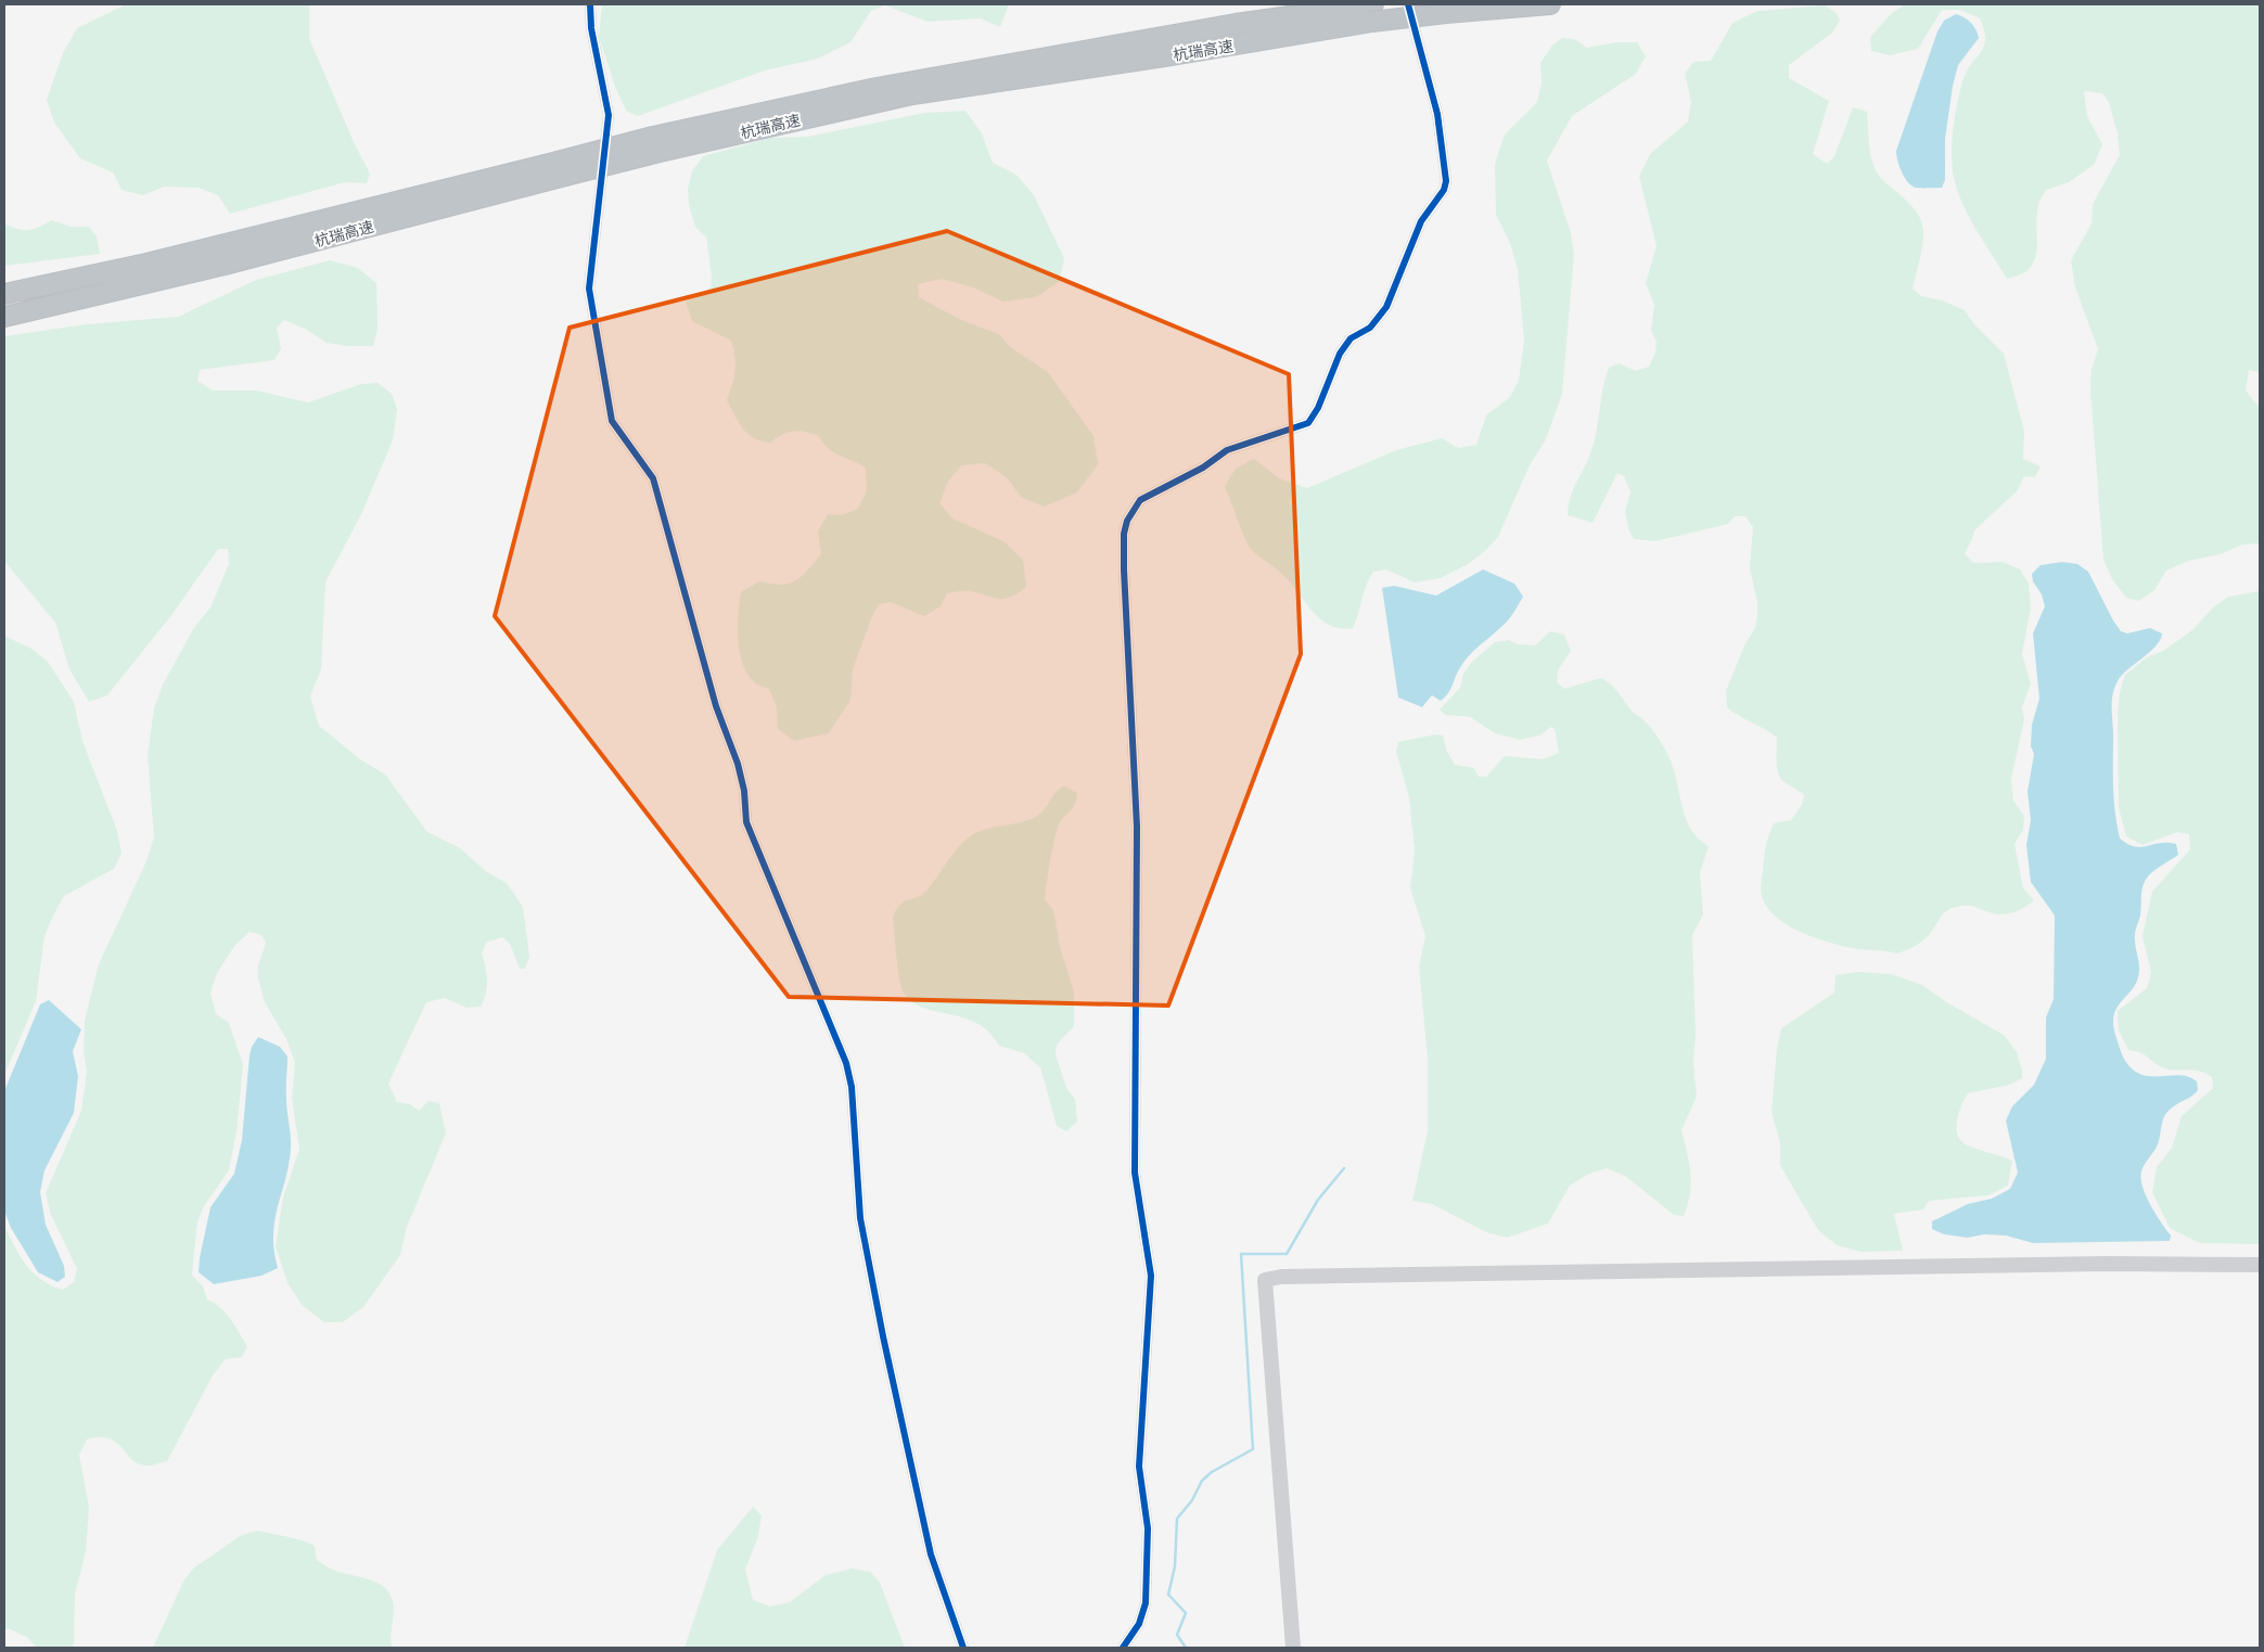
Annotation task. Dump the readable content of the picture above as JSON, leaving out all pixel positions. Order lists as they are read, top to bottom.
{
  "streets": {
    "highway": ["杭瑞高速"]
  }
}
